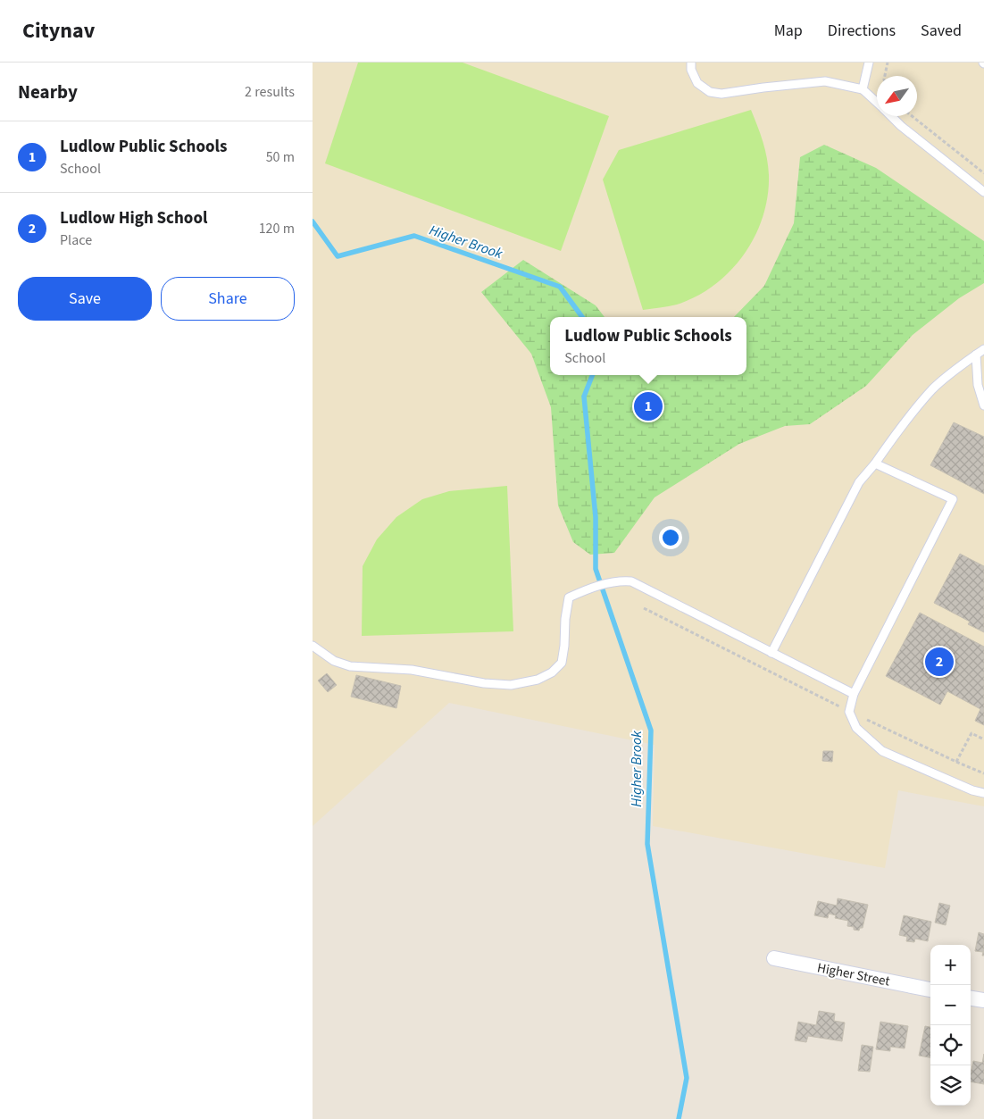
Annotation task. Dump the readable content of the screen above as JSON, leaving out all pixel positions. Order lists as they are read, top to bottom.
{
  "streets": {
    "street": ["Higher Street"]
  },
  "water": ["Higher Brook"],
  "north": "bottom left",
  "page": {
    "header": "Citynav",
    "nav": ["Map", "Directions", "Saved"],
    "heading": ["Nearby", "2 results"],
    "list": [
      {
        "mark": "1",
        "name": "Ludlow Public Schools",
        "note": "School",
        "value": "50 m"
      },
      {
        "mark": "2",
        "name": "Ludlow High School",
        "note": "Place",
        "value": "120 m"
      }
    ],
    "buttons": ["Save", "Share"],
    "popup": ["Ludlow Public Schools", "School"],
    "pins": ["1", "2"],
    "map_buttons": ["+", "−"]
  }
}
